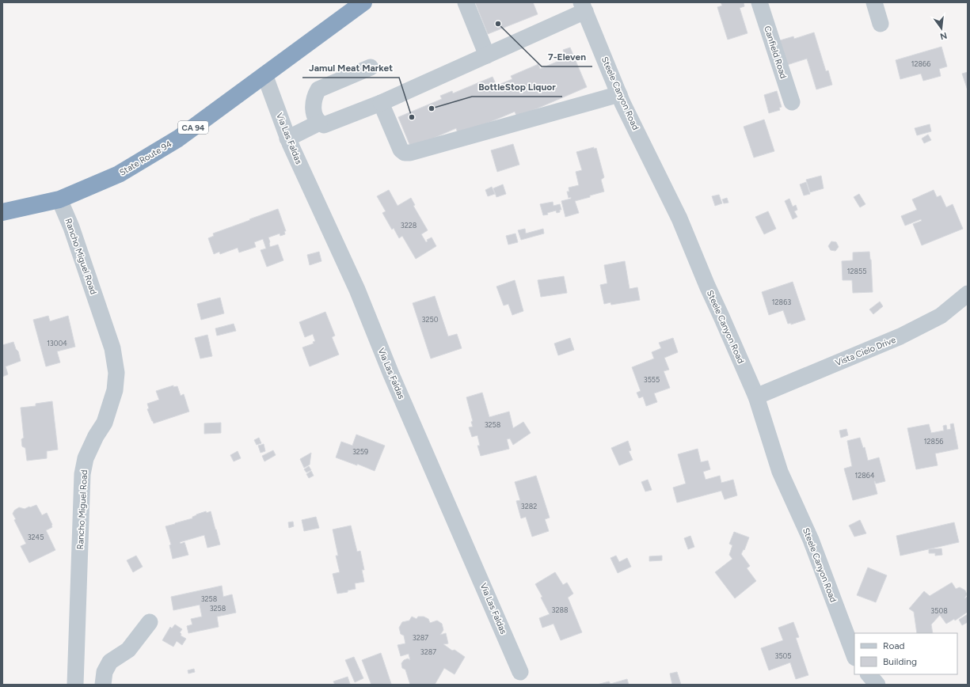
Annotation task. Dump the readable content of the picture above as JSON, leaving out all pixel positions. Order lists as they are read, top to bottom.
{
  "streets": {
    "highway": ["CA 94", "State Route 94"],
    "street": [
      "Canfield Road",
      "Steele Canyon Road",
      "Via Las Faldas",
      "Rancho Miguel Road",
      "Vista Cielo Drive"
    ]
  },
  "crossings": [
    ["Steele Canyon Road", "Vista Cielo Drive"],
    ["Via Las Faldas", "State Route 94"],
    ["State Route 94", "Rancho Miguel Road"]
  ],
  "places": ["7-Eleven", "BottleStop Liquor", "Jamul Meat Market"],
  "house_numbers": [
    "12866",
    "3228",
    "12855",
    "12863",
    "3250",
    "13004",
    "3555",
    "3258",
    "12856",
    "3259",
    "12864",
    "3282",
    "3245",
    "3258",
    "3258",
    "3288",
    "3508",
    "3287",
    "3287",
    "3505"
  ],
  "legend": ["Road", "Building"],
  "north": "bottom"
}
